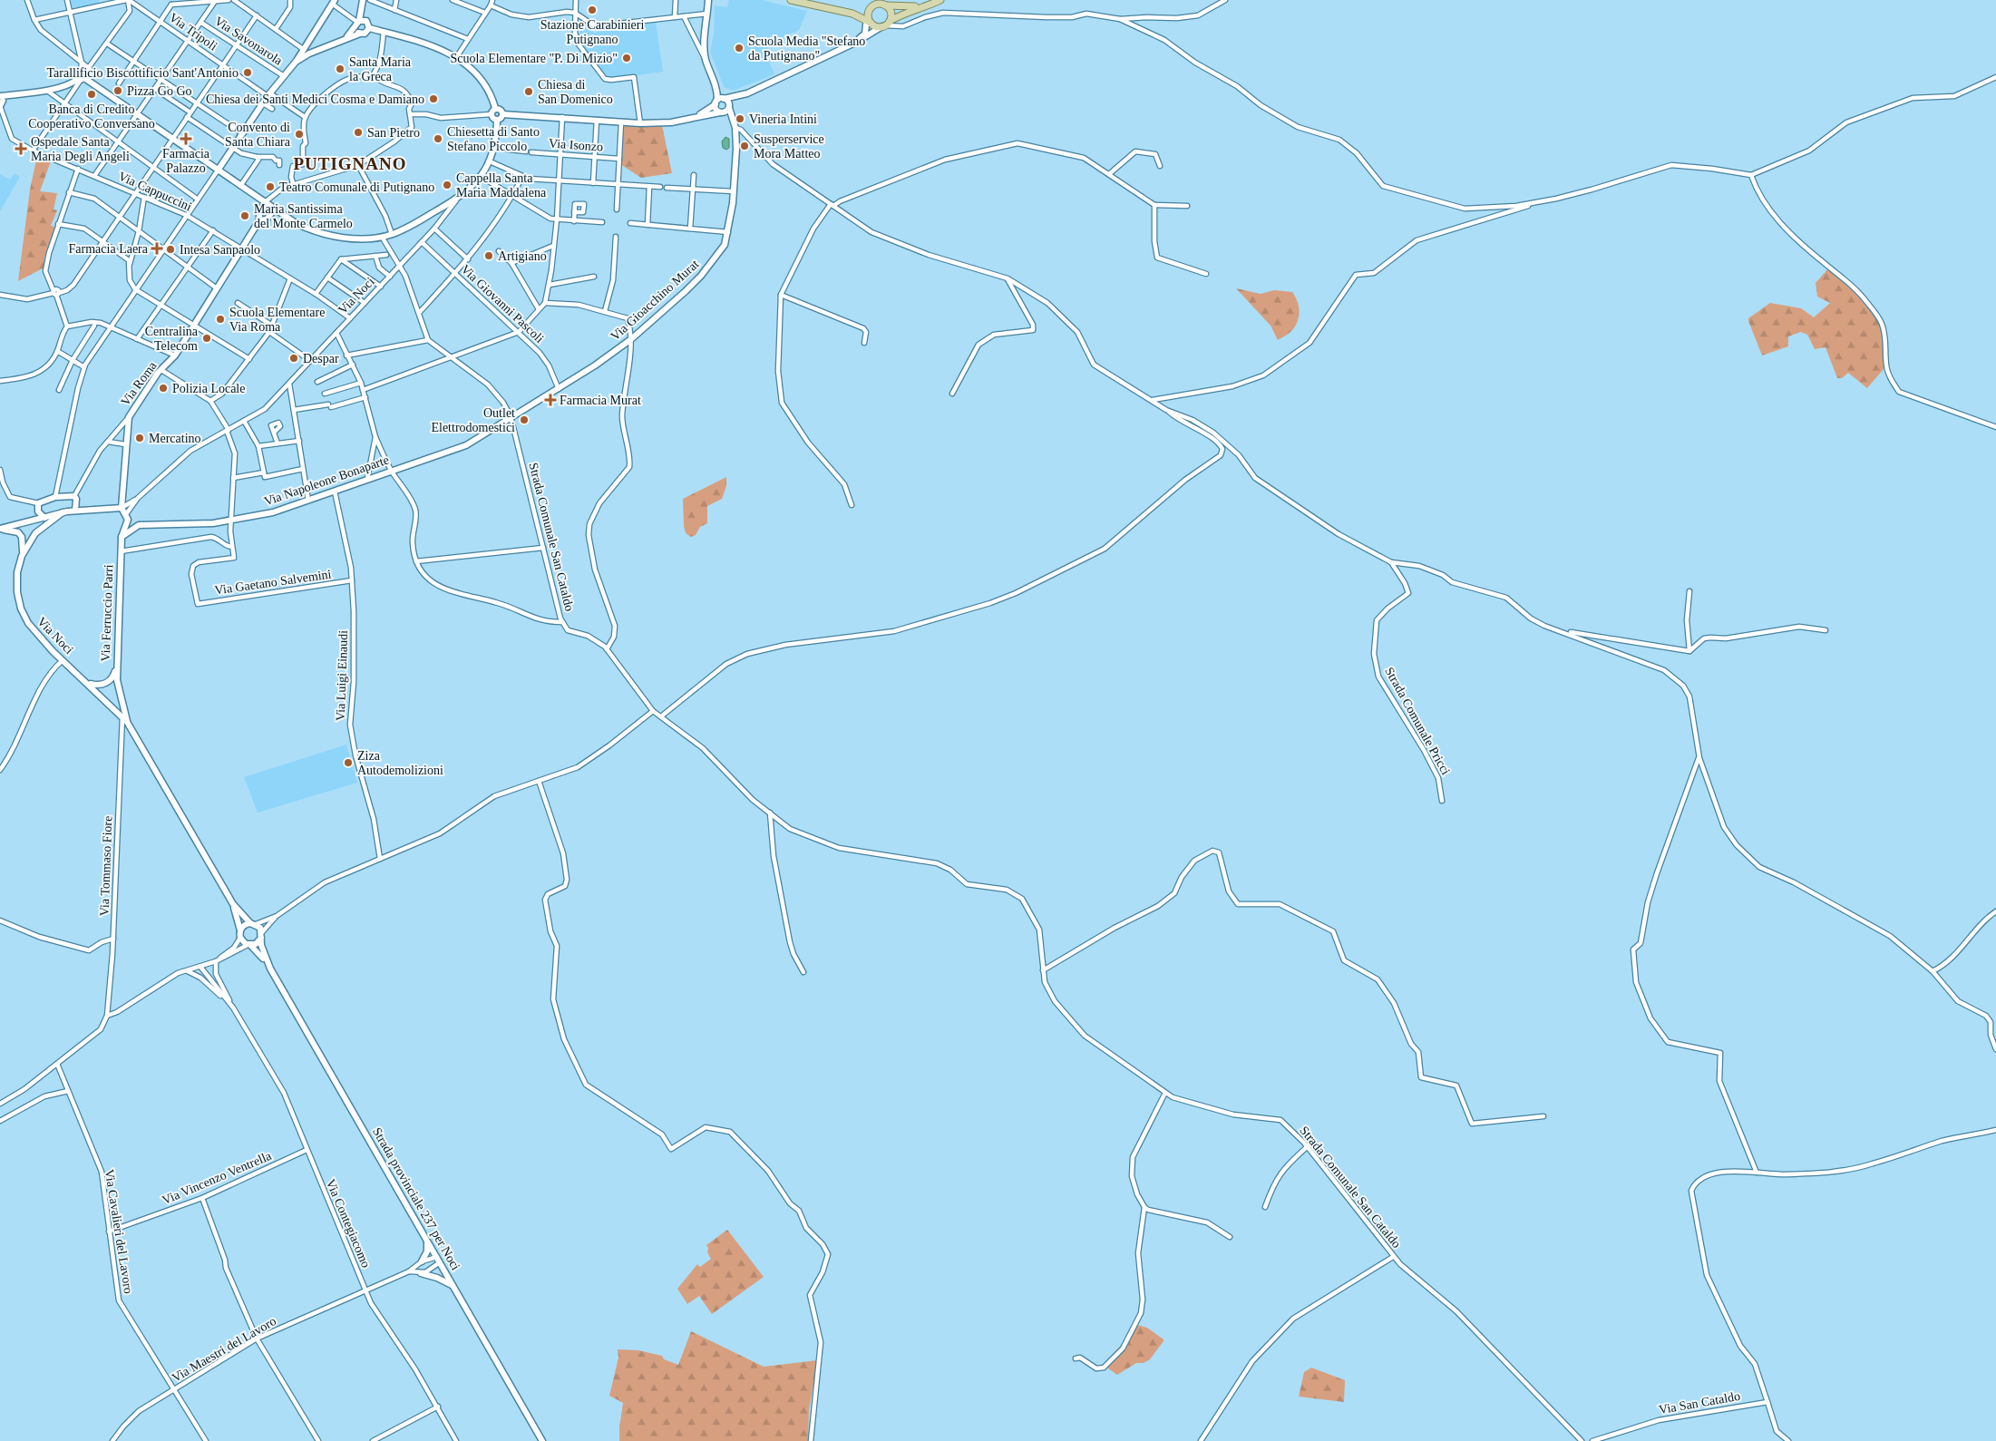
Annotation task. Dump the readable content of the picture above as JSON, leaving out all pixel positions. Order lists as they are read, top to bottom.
{
  "streets": {
    "main road": [
      "Via Noci",
      "Via Gioacchino Murat",
      "Via Roma",
      "Via Napoleone Bonaparte",
      "Via Ferruccio Parri",
      "Strada provinciale 237 per Noci"
    ],
    "street": [
      "Via Tripoli",
      "Via Savonarola",
      "Via Isonzo",
      "Via Cappuccini",
      "Via Giovanni Pascoli",
      "Strada Comunale San Cataldo",
      "Via Gaetano Salvemini",
      "Via Luigi Einaudi",
      "Strada Comunale Pricci",
      "Via Tommaso Fiore",
      "Via Vincenzo Ventrella",
      "Via Contegiacomo",
      "Via Cavalieri del Lavoro",
      "Via Maestri del Lavoro",
      "Via San Cataldo"
    ]
  },
  "crossings": [
    ["Via Cappuccini", "Via Noci"],
    ["Via Cappuccini", "Via Roma"],
    ["Via Noci", "Via Giovanni Pascoli"],
    ["Via Noci", "Via Ferruccio Parri"],
    ["Via Noci", "Via Tommaso Fiore"],
    ["Via Gioacchino Murat", "Via Giovanni Pascoli"],
    ["Via Gioacchino Murat", "Via Napoleone Bonaparte"],
    ["Via Gioacchino Murat", "Strada Comunale San Cataldo"],
    ["Via Napoleone Bonaparte", "Strada Comunale San Cataldo"],
    ["Via Napoleone Bonaparte", "Via Luigi Einaudi"],
    ["Via Gaetano Salvemini", "Via Luigi Einaudi"],
    ["Via Vincenzo Ventrella", "Via Contegiacomo"],
    ["Via Vincenzo Ventrella", "Via Cavalieri del Lavoro"],
    ["Strada provinciale 237 per Noci", "Via Maestri del Lavoro"],
    ["Via Contegiacomo", "Via Maestri del Lavoro"],
    ["Via Cavalieri del Lavoro", "Via Maestri del Lavoro"]
  ],
  "districts": ["PUTIGNANO"],
  "places": {
    "other": [
      "Stazione Carabinieri Putignano",
      "Scuola Media \"Stefano da Putignano\"",
      "Scuola Elementare \"P. Di Mizio\"",
      "Santa Maria la Greca",
      "Tarallificio Biscottificio Sant'Antonio",
      "Pizza Go Go",
      "Chiesa di San Domenico",
      "Banca di Credito Cooperativo Conversano",
      "Chiesa dei Santi Medici Cosma e Damiano",
      "Vineria Intini",
      "San Pietro",
      "Convento di Santa Chiara",
      "Chiesetta di Santo Stefano Piccolo",
      "Susperservice Mora Matteo",
      "Cappella Santa Maria Maddalena",
      "Teatro Comunale di Putignano",
      "Maria Santissima del Monte Carmelo",
      "Intesa Sanpaolo",
      "Artigiano",
      "Scuola Elementare Via Roma",
      "Centralina Telecom",
      "Despar",
      "Polizia Locale",
      "Outlet Elettrodomestici",
      "Mercatino",
      "Ziza Autodemolizioni"
    ],
    "health": [
      "Farmacia Palazzo",
      "Ospedale Santa Maria Degli Angeli",
      "Farmacia Laera",
      "Farmacia Murat"
    ]
  }
}
